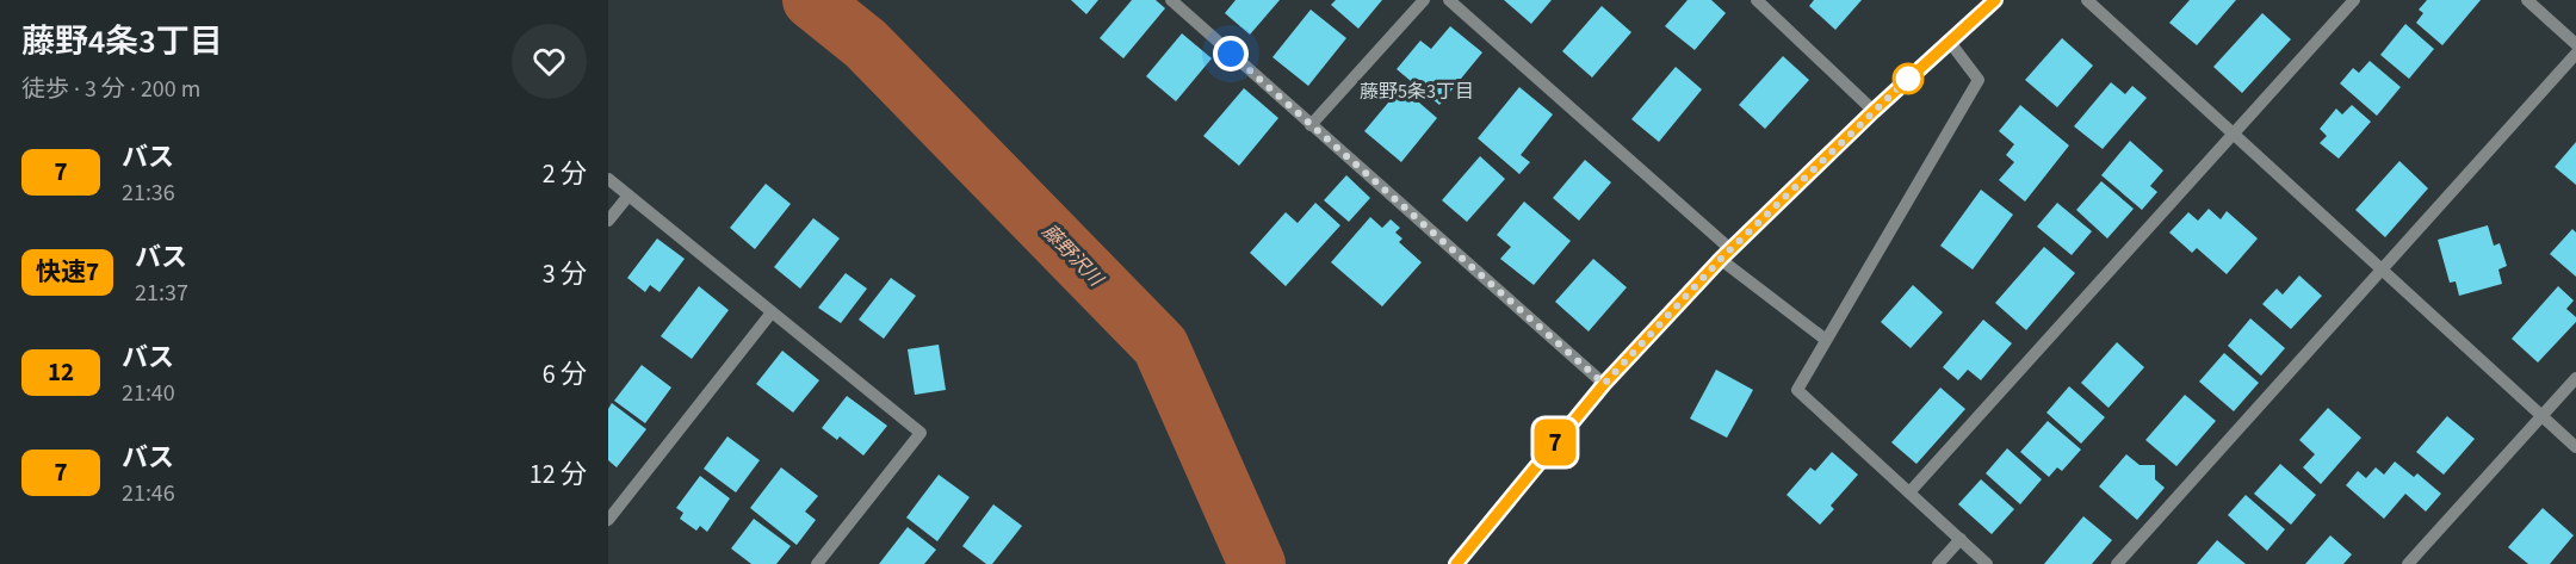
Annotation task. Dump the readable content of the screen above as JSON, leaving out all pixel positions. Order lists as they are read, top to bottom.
{
  "districts": ["藤野5条3丁目"],
  "water": ["藤野沢川"],
  "lines": ["bus line 7"],
  "page": {
    "heading": ["藤野4条3丁目", "徒歩 · 3 分 · 200 m"],
    "on_map": "7",
    "list": [
      {
        "mark": "7",
        "name": "バス",
        "note": "21:36",
        "value": "2 分"
      },
      {
        "mark": "快速7",
        "name": "バス",
        "note": "21:37",
        "value": "3 分"
      },
      {
        "mark": "12",
        "name": "バス",
        "note": "21:40",
        "value": "6 分"
      },
      {
        "mark": "7",
        "name": "バス",
        "note": "21:46",
        "value": "12 分"
      }
    ]
  }
}
